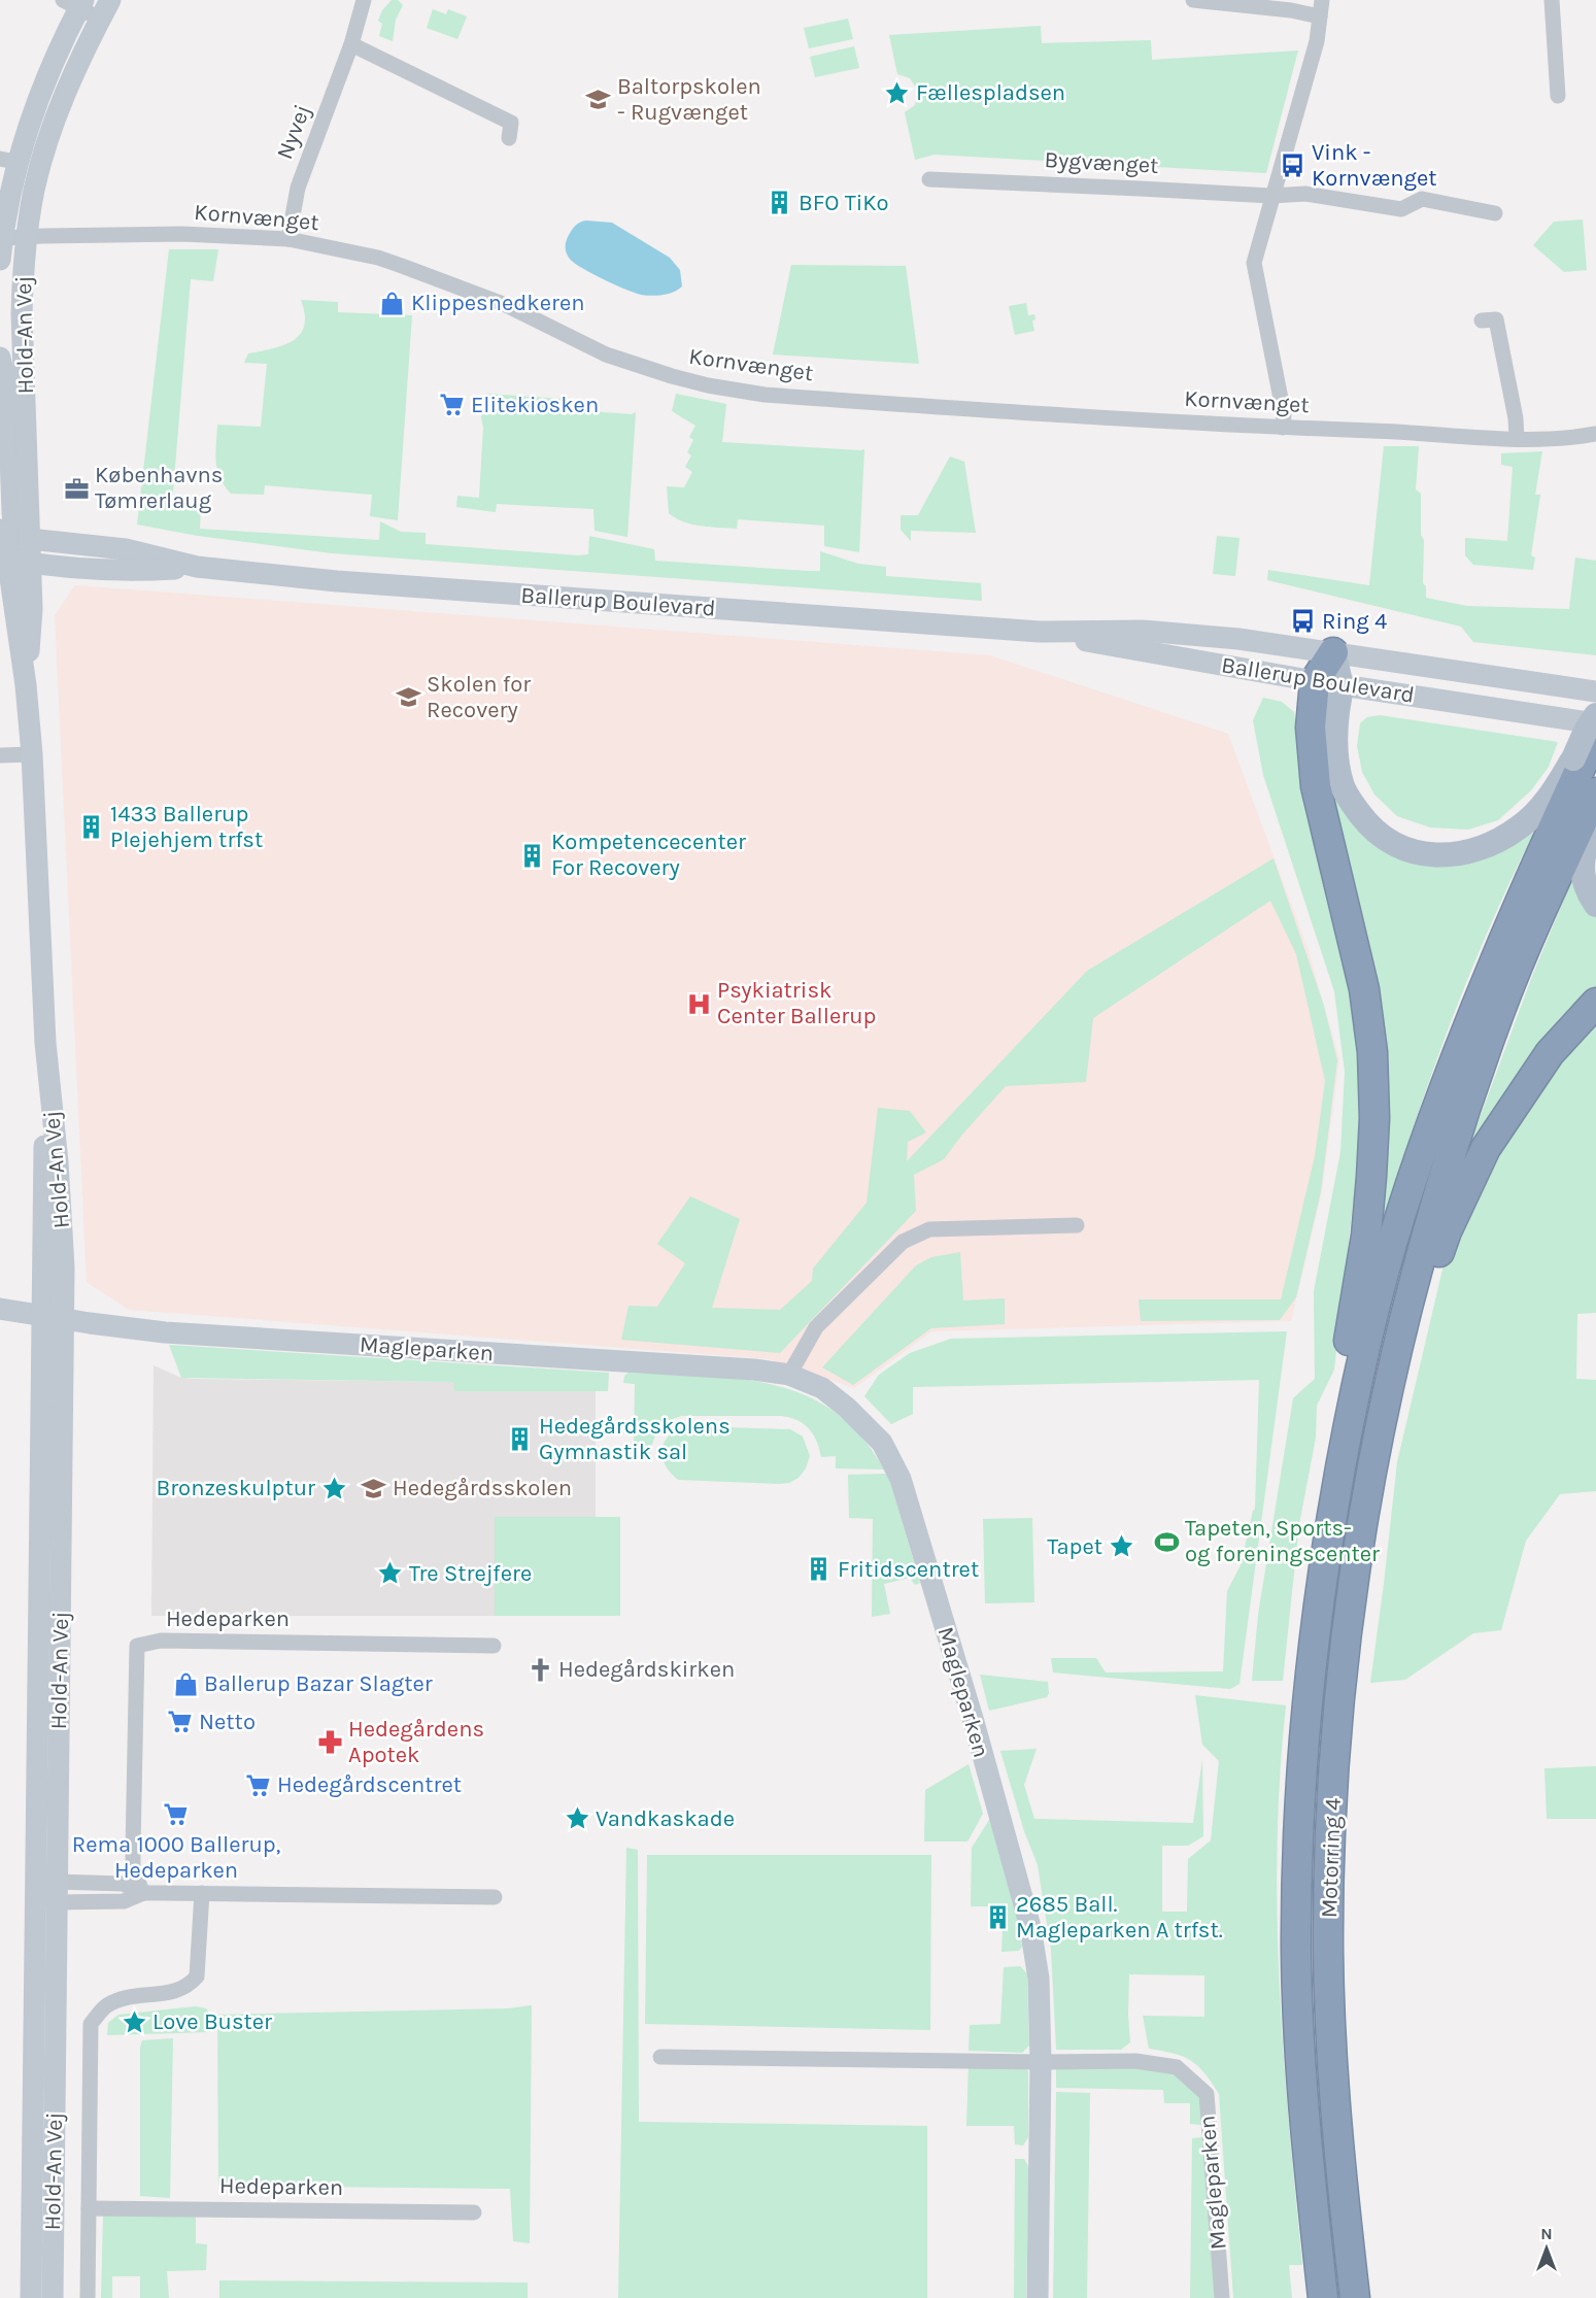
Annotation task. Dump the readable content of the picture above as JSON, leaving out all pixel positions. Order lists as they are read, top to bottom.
{
  "streets": {
    "highway": ["Motorring 4"],
    "street": [
      "Nyvej",
      "Bygvænget",
      "Kornvænget",
      "Hold-An Vej",
      "Ballerup Boulevard",
      "Magleparken",
      "Hedeparken"
    ]
  },
  "crossings": [
    ["Nyvej", "Kornvænget"],
    ["Kornvænget", "Hold-An Vej"],
    ["Hold-An Vej", "Ballerup Boulevard"],
    ["Hold-An Vej", "Magleparken"]
  ],
  "places": {
    "place": [
      "Fællespladsen",
      "Bronzeskulptur",
      "Tapet",
      "Tre Strejfere",
      "Vandkaskade",
      "Love Buster"
    ],
    "school or university": ["Baltorpskolen - Rugvænget", "Skolen for Recovery", "Hedegårdsskolen"],
    "bus stop": ["Vink - Kornvænget", "Ring 4"],
    "building": [
      "BFO TiKo",
      "1433 Ballerup Plejehjem trfst",
      "Kompetencecenter For Recovery",
      "Hedegårdsskolens Gymnastik sal",
      "Fritidscentret",
      "2685 Ball. Magleparken A trfst."
    ],
    "shop": ["Klippesnedkeren", "Ballerup Bazar Slagter"],
    "supermarket": [
      "Elitekiosken",
      "Netto",
      "Hedegårdscentret",
      "Rema 1000 Ballerup, Hedeparken"
    ],
    "office": ["Københavns Tømrerlaug"],
    "hospital": ["Psykiatrisk Center Ballerup"],
    "sports": ["Tapeten, Sports- og foreningscenter"],
    "church": ["Hedegårdskirken"],
    "pharmacy": ["Hedegårdens Apotek"]
  },
  "north": "top"
}
